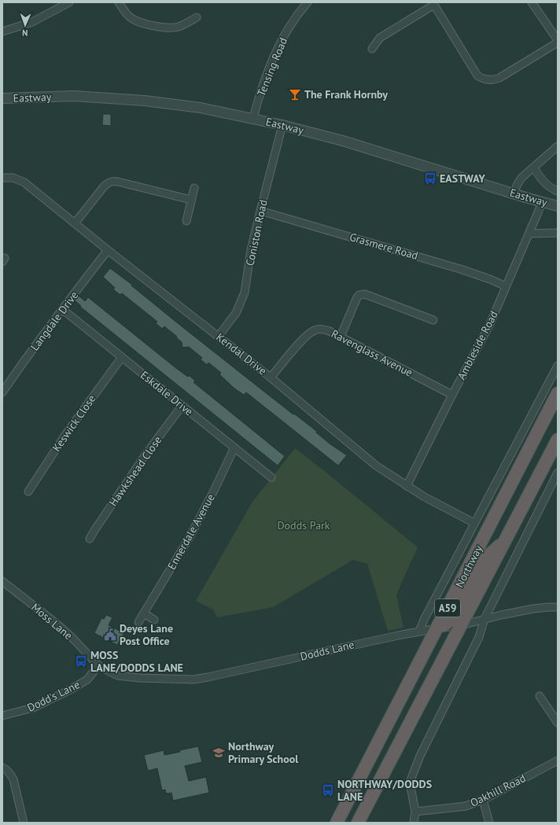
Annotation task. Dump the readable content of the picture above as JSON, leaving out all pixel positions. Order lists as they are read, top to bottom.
{
  "streets": {
    "highway": ["Northway", "A59"],
    "street": [
      "Tensing Road",
      "Eastway",
      "Coniston Road",
      "Grasmere Road",
      "Langdale Drive",
      "Ambleside Road",
      "Ravenglass Avenue",
      "Kendal Drive",
      "Eskdale Drive",
      "Keswick Close",
      "Hawkshead Close",
      "Ennerdale Avenue",
      "Moss Lane",
      "Dodds Lane",
      "Dodd's Lane",
      "Oakhill Road"
    ]
  },
  "crossings": [
    ["Tensing Road", "Eastway"],
    ["Eastway", "Coniston Road"],
    ["Eastway", "Ambleside Road"],
    ["Coniston Road", "Grasmere Road"],
    ["Coniston Road", "Kendal Drive"],
    ["Grasmere Road", "Ambleside Road"],
    ["Langdale Drive", "Kendal Drive"],
    ["Langdale Drive", "Eskdale Drive"],
    ["Ambleside Road", "Ravenglass Avenue"],
    ["Ambleside Road", "Kendal Drive"],
    ["Ravenglass Avenue", "Kendal Drive"],
    ["Kendal Drive", "Northway"],
    ["Eskdale Drive", "Keswick Close"],
    ["Eskdale Drive", "Hawkshead Close"],
    ["Eskdale Drive", "Ennerdale Avenue"],
    ["Northway", "Dodds Lane"],
    ["Moss Lane", "Dodds Lane"],
    ["Moss Lane", "Dodd's Lane"],
    ["Dodds Lane", "Dodd's Lane"]
  ],
  "parks": ["Dodds Park"],
  "places": {
    "bar": ["The Frank Hornby"],
    "bus stop": ["EASTWAY", "MOSS LANE/DODDS LANE", "NORTHWAY/DODDS LANE"],
    "public building": ["Deyes Lane Post Office"],
    "school or university": ["Northway Primary School"]
  },
  "north": "bottom"
}
